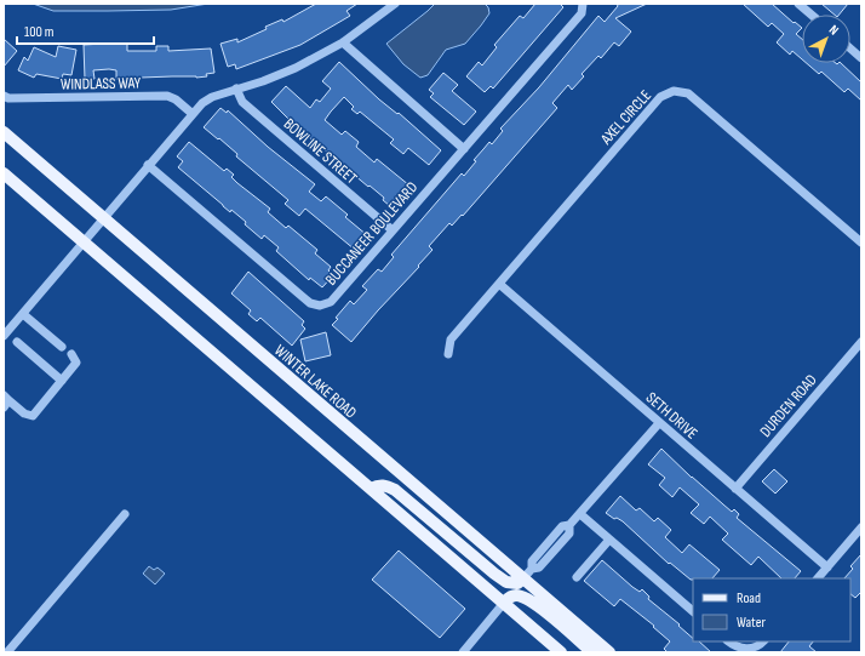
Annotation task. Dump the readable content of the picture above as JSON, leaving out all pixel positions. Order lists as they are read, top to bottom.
{
  "streets": {
    "main road": ["WINTER LAKE ROAD"],
    "street": [
      "WINDLASS WAY",
      "AXEL CIRCLE",
      "BOWLINE STREET",
      "BUCCANEER BOULEVARD",
      "DURDEN ROAD",
      "SETH DRIVE"
    ]
  },
  "crossings": [
    ["AXEL CIRCLE", "SETH DRIVE"],
    ["BOWLINE STREET", "BUCCANEER BOULEVARD"],
    ["DURDEN ROAD", "SETH DRIVE"]
  ],
  "legend": ["Road", "Water"],
  "scale_bar": "100 m",
  "north": "top right"
}
